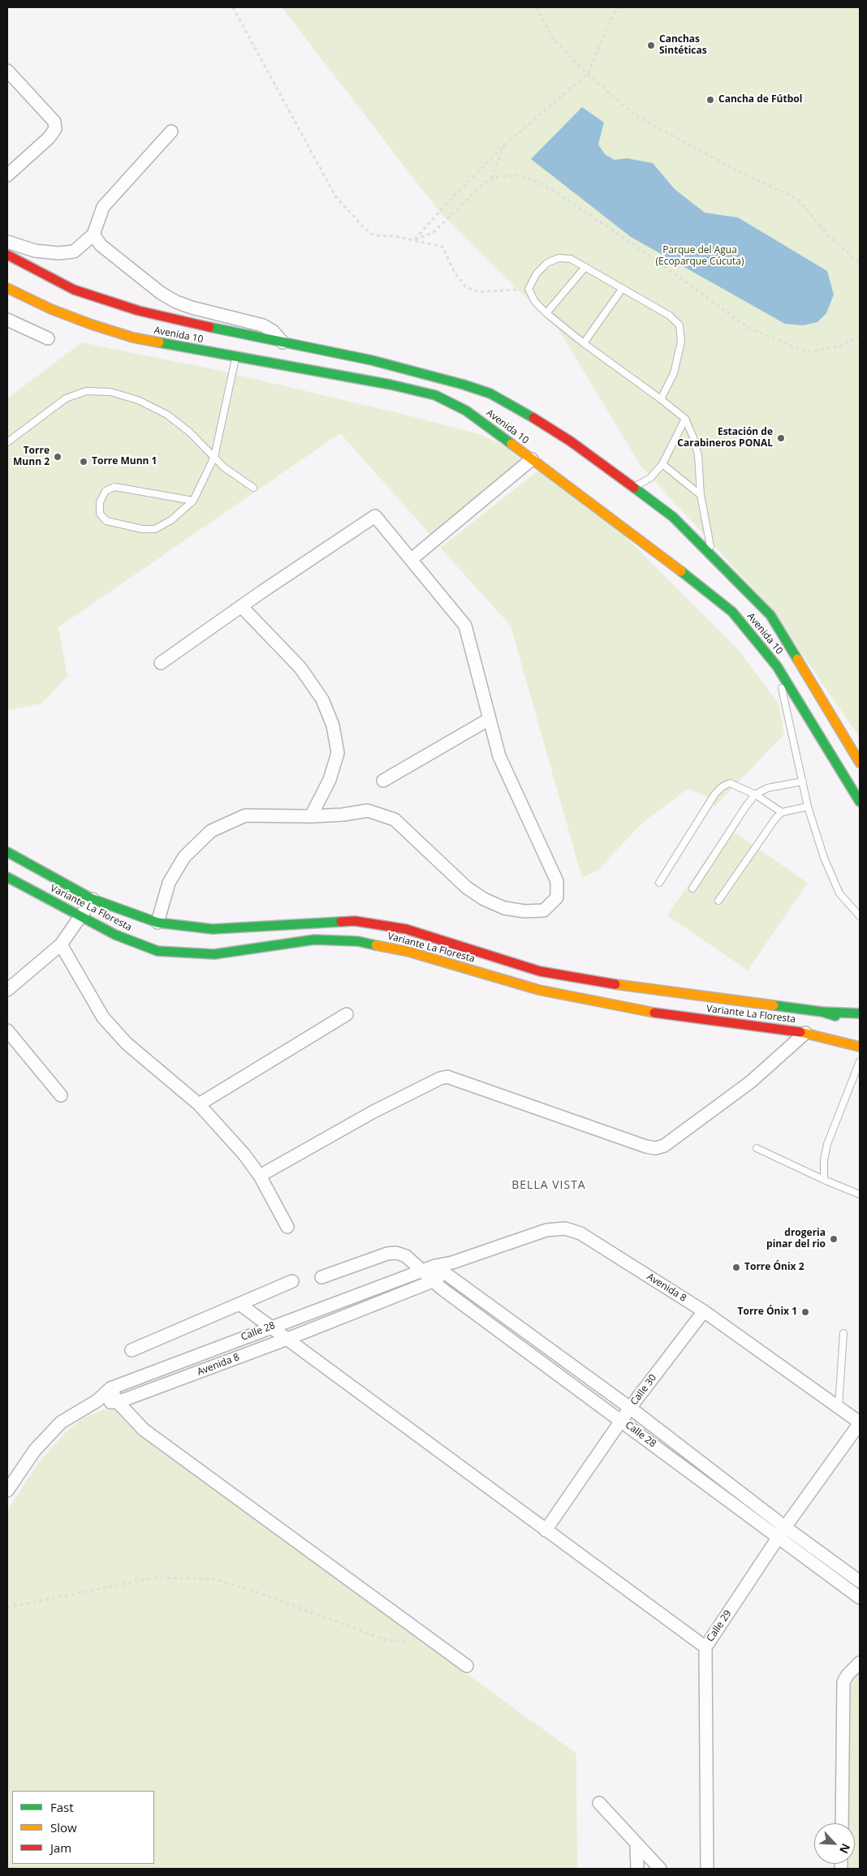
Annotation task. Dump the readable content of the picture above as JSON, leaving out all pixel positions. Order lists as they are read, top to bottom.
{
  "streets": {
    "main road": ["Avenida 10", "Variante La Floresta"],
    "street": [
      "Avenida 8",
      "Calle 28",
      "Calle 30",
      "Calle 29"
    ]
  },
  "crossings": [
    ["Avenida 8", "Calle 28"],
    ["Avenida 8", "Calle 30"],
    ["Avenida 8", "Calle 29"],
    ["Calle 28", "Calle 30"],
    ["Calle 28", "Calle 29"]
  ],
  "districts": ["BELLA VISTA"],
  "parks": ["Parque del Agua (Ecoparque Cúcuta)"],
  "places": [
    "Canchas Sintéticas",
    "Cancha de Fútbol",
    "Estación de Carabineros PONAL",
    "Torre Munn 2",
    "Torre Munn 1",
    "drogeria pinar del rio",
    "Torre Ónix 2",
    "Torre Ónix 1"
  ],
  "legend": ["Fast", "Slow", "Jam"],
  "north": "bottom right"
}
